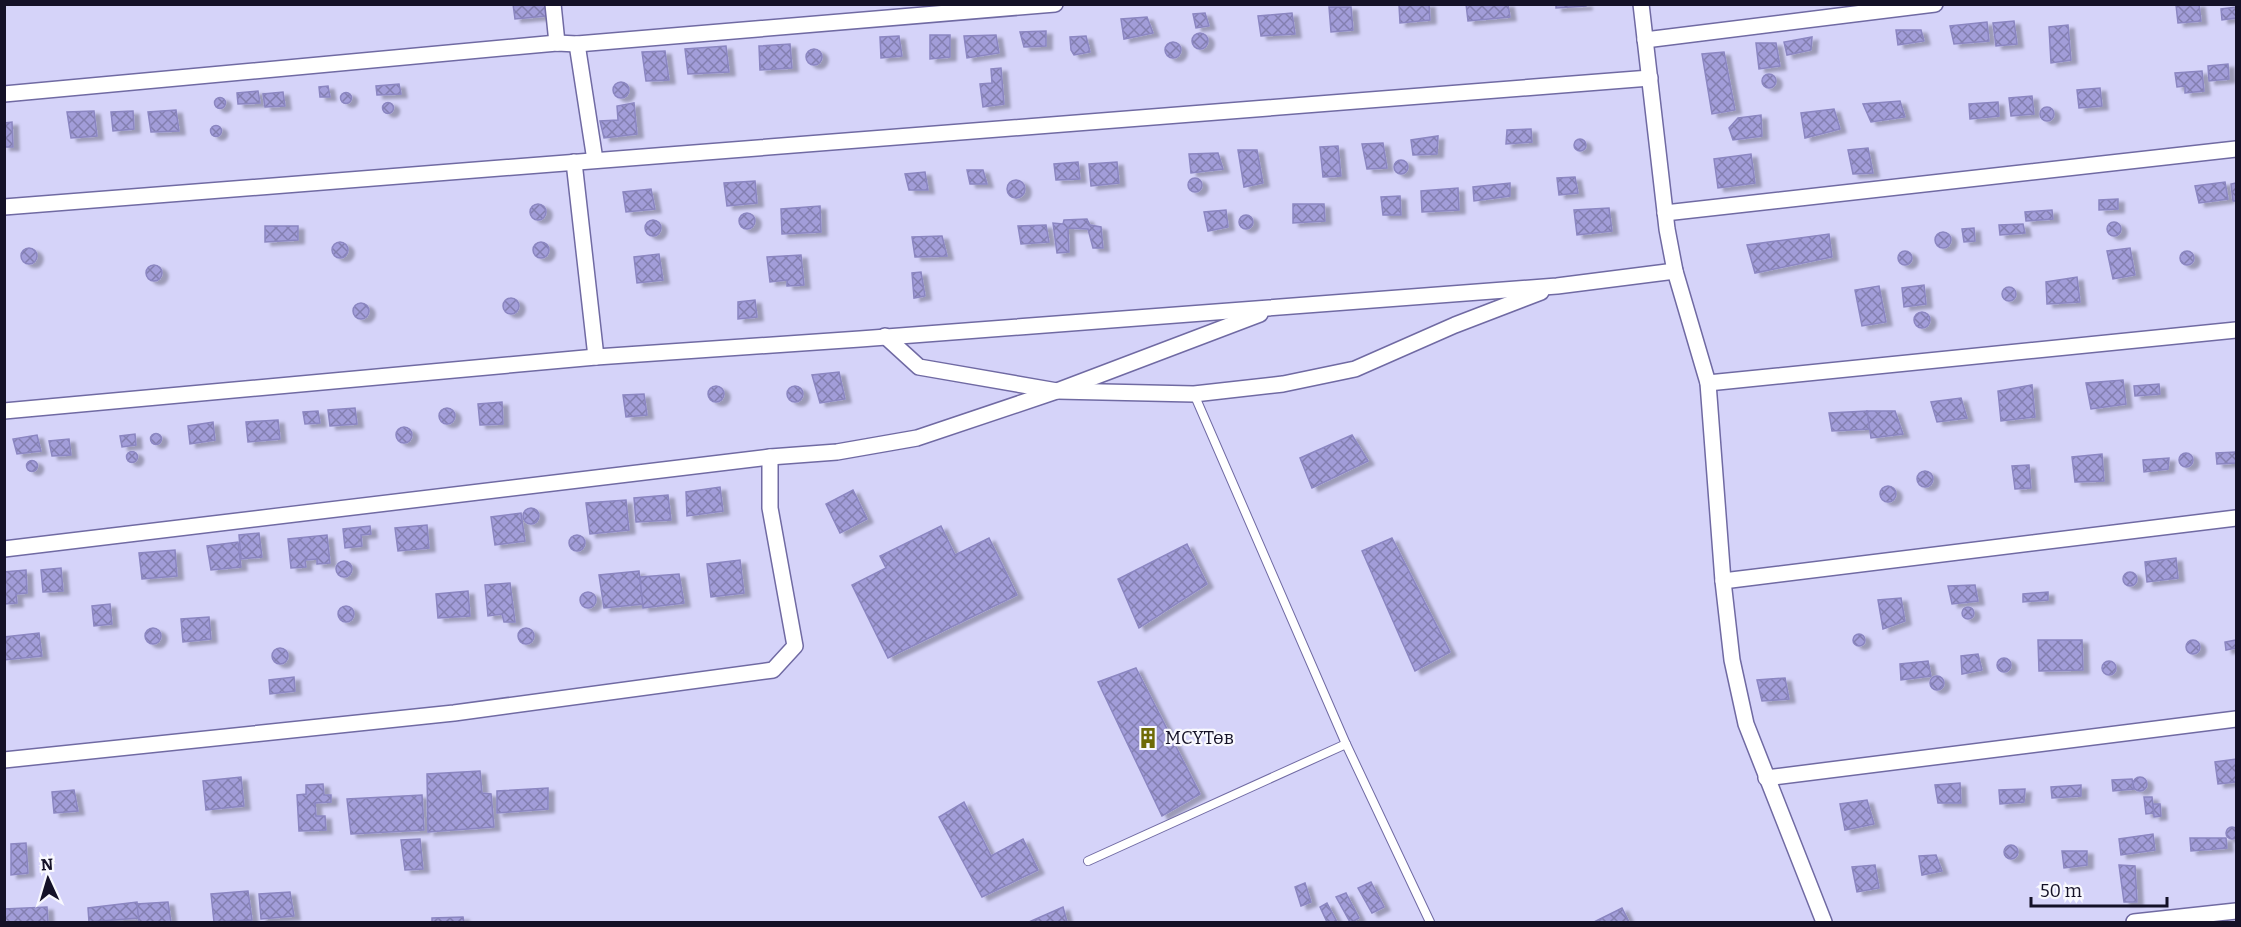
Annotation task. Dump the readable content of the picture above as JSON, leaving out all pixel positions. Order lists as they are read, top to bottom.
{
  "places": {
    "building": ["МСҮТөв"]
  },
  "scale_bar": "50 m",
  "north": "top"
}
